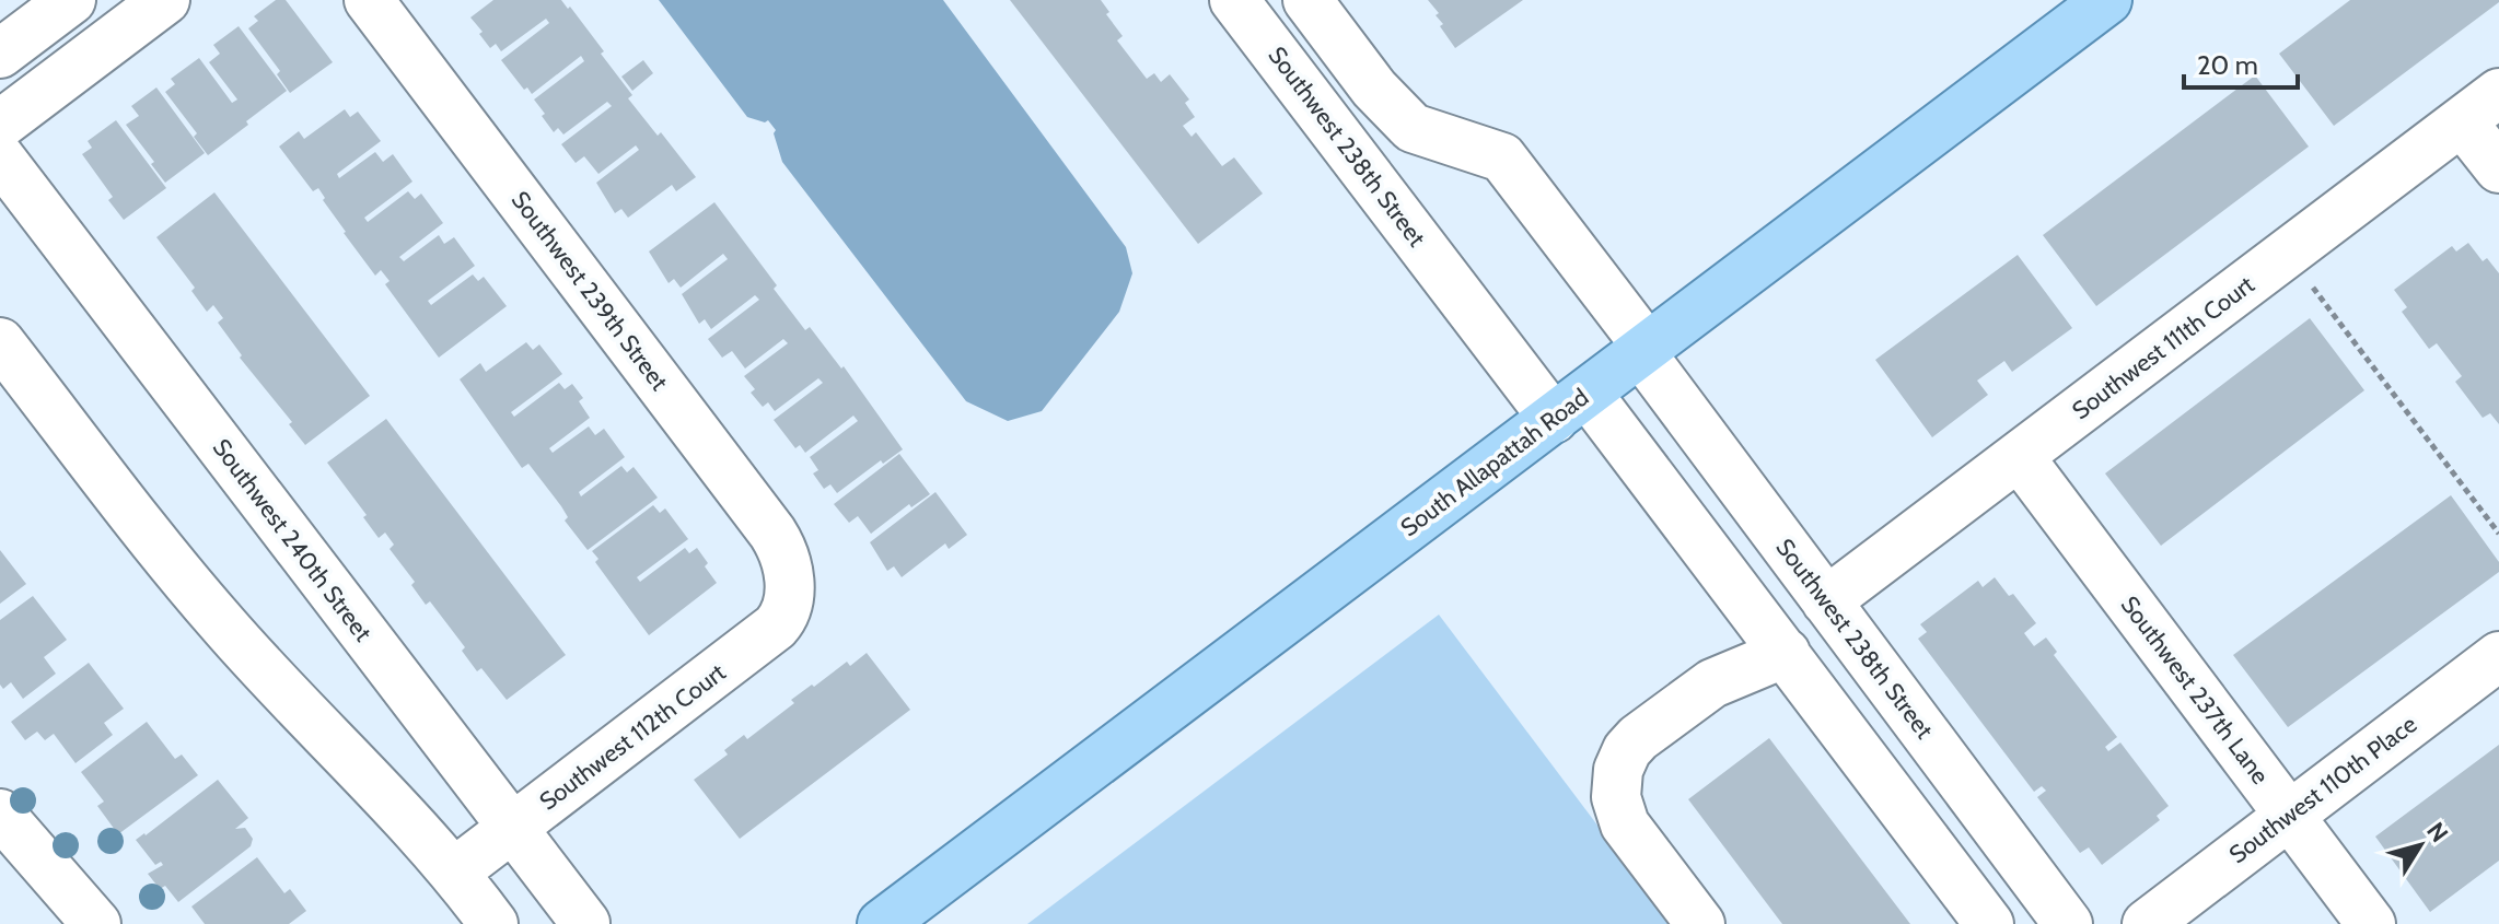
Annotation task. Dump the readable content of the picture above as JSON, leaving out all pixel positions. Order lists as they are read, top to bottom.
{
  "streets": {
    "main road": ["South Allapattah Road"],
    "street": [
      "Southwest 238th Street",
      "Southwest 239th Street",
      "Southwest 111th Court",
      "Southwest 240th Street",
      "Southwest 237th Lane",
      "Southwest 112th Court",
      "Southwest 110th Place"
    ]
  },
  "crossings": [
    ["Southwest 238th Street", "Southwest 111th Court"],
    ["Southwest 238th Street", "South Allapattah Road"],
    ["Southwest 239th Street", "Southwest 112th Court"],
    ["Southwest 111th Court", "Southwest 237th Lane"],
    ["Southwest 240th Street", "Southwest 112th Court"],
    ["Southwest 237th Lane", "Southwest 110th Place"]
  ],
  "scale_bar": "20 m",
  "north": "top right"
}
